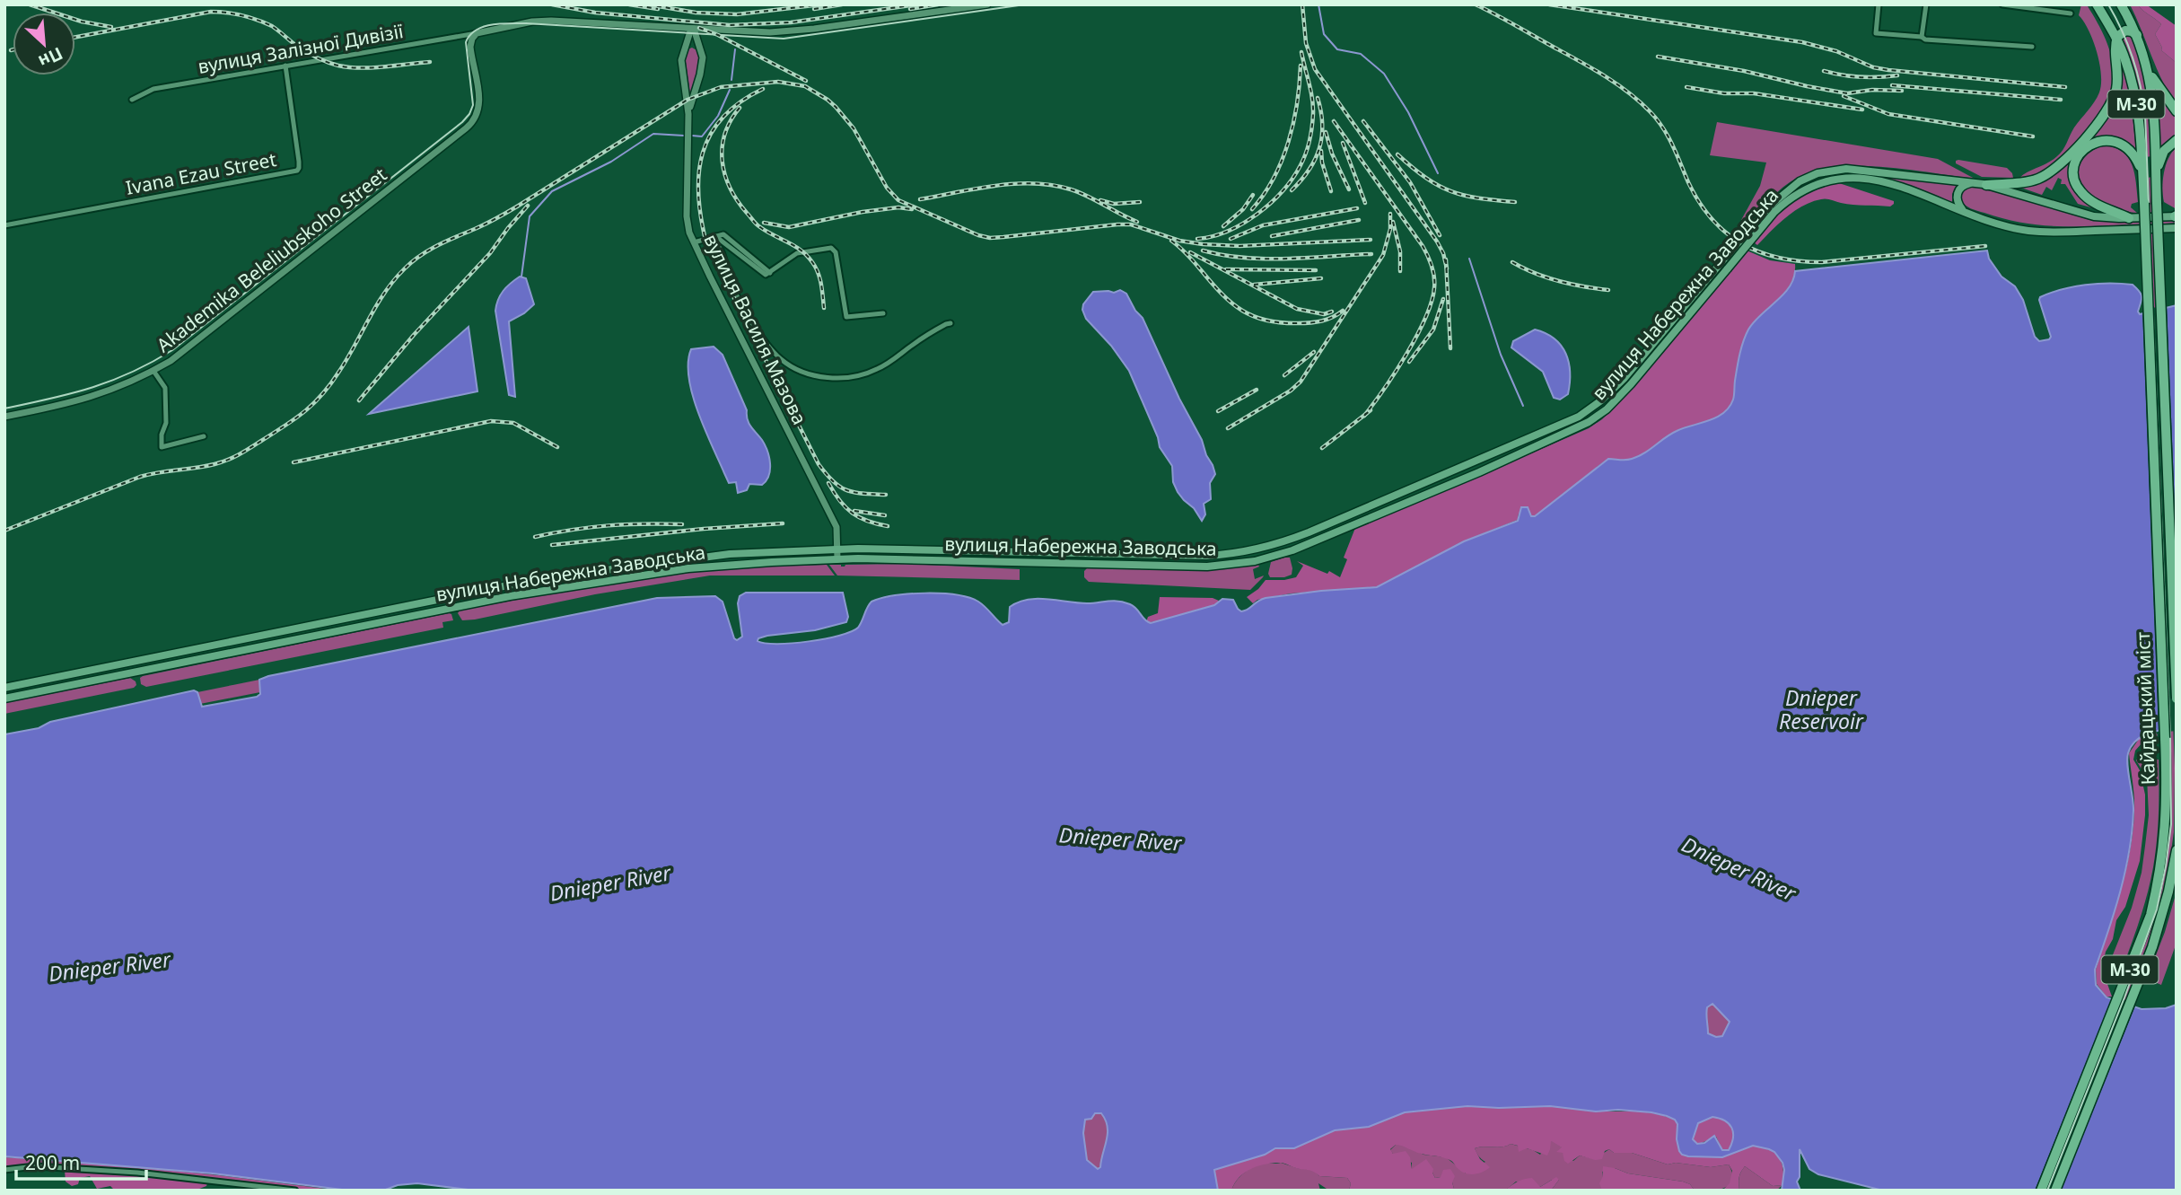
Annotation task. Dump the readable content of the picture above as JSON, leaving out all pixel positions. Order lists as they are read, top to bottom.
{
  "streets": {
    "highway": ["М-30", "Кайдацький міст"],
    "main road": ["вулиця Набережна Заводська"],
    "street": [
      "вулиця Залізної Дивізії",
      "Ivana Ezau Street",
      "Akademika Beleliubskoho Street",
      "вулиця Василя Мазова"
    ]
  },
  "crossings": [
    ["вулиця Залізної Дивізії", "Ivana Ezau Street"],
    ["вулиця Залізної Дивізії", "Akademika Beleliubskoho Street"],
    ["М-30", "Кайдацький міст"],
    ["вулиця Набережна Заводська", "вулиця Василя Мазова"]
  ],
  "water": ["Dnieper Reservoir", "Dnieper River"],
  "scale_bar": "200 m",
  "north": "bottom right"
}
